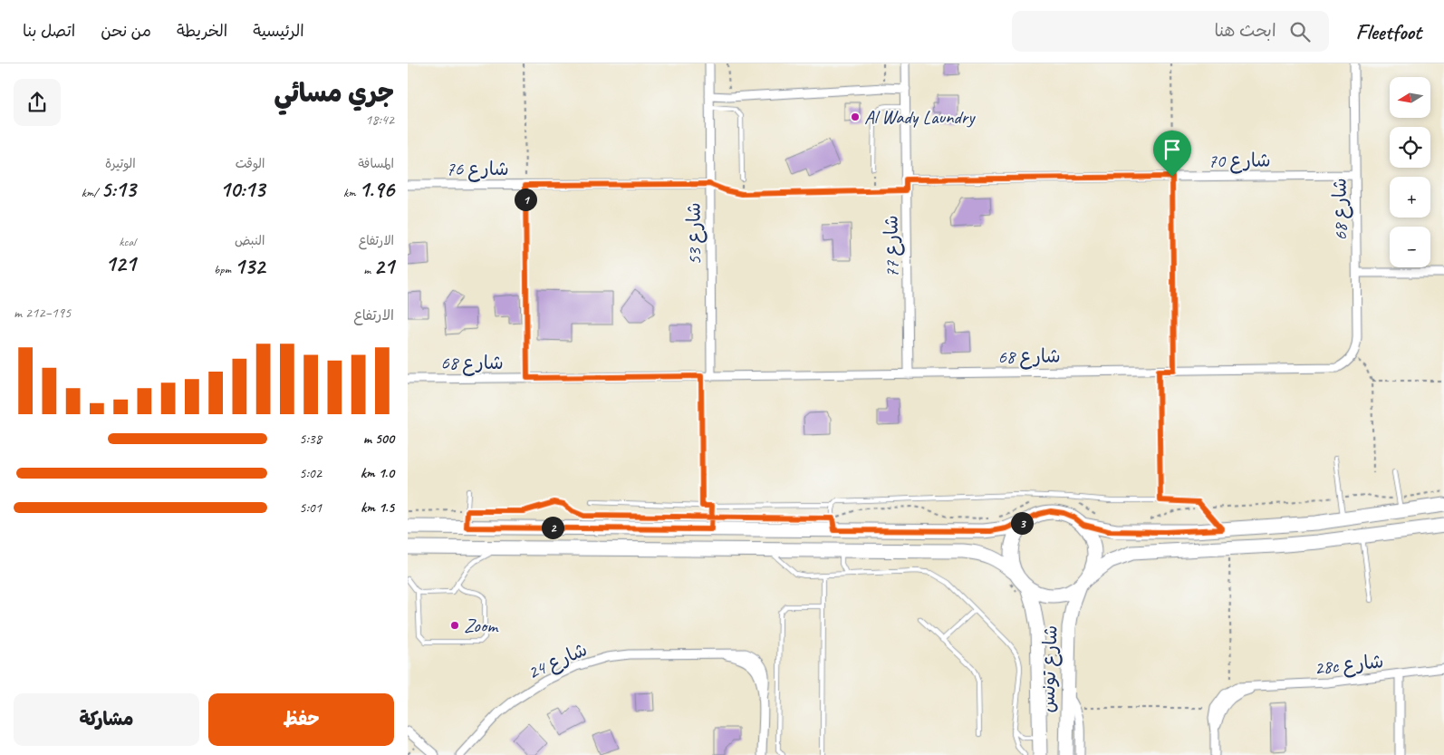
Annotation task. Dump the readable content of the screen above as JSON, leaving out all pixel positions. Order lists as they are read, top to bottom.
{
  "streets": {
    "main road": ["شارع تونس"],
    "street": [
      "شارع 70",
      "شارع 76",
      "شارع 68",
      "شارع 53",
      "شارع 77",
      "شارع 24",
      "28c شارع"
    ]
  },
  "crossings": [
    ["شارع 70", "شارع 68"],
    ["شارع 70", "شارع 77"],
    ["شارع 76", "شارع 53"],
    ["شارع 68", "شارع 53"],
    ["شارع 68", "شارع 77"]
  ],
  "places": ["Al Wady Laundry", "Zoom"],
  "north": "left",
  "page": {
    "header": "Fleetfoot",
    "search": "ابحث هنا",
    "nav": [
      "الرئيسية",
      "الخريطة",
      "من نحن",
      "اتصل بنا"
    ],
    "heading": ["جري مسائي", "18:42"],
    "map_buttons": ["+", "−"],
    "stats": [
      ["المسافة", "1.96 km"],
      ["الوقت", "10:13"],
      ["الوتيرة", "5:13 /km"],
      ["الارتفاع", "21 m"],
      ["النبض", "132 bpm"],
      ["kcal", "121"]
    ],
    "pins": ["1", "3", "2"],
    "chart": ["الارتفاع", "195–212 m"],
    "list": [
      {
        "name": "500 m",
        "note": "5:38"
      },
      {
        "name": "1.0 km",
        "note": "5:02"
      },
      {
        "name": "1.5 km",
        "note": "5:01"
      }
    ],
    "buttons": ["حفظ", "مشاركة"]
  }
}
